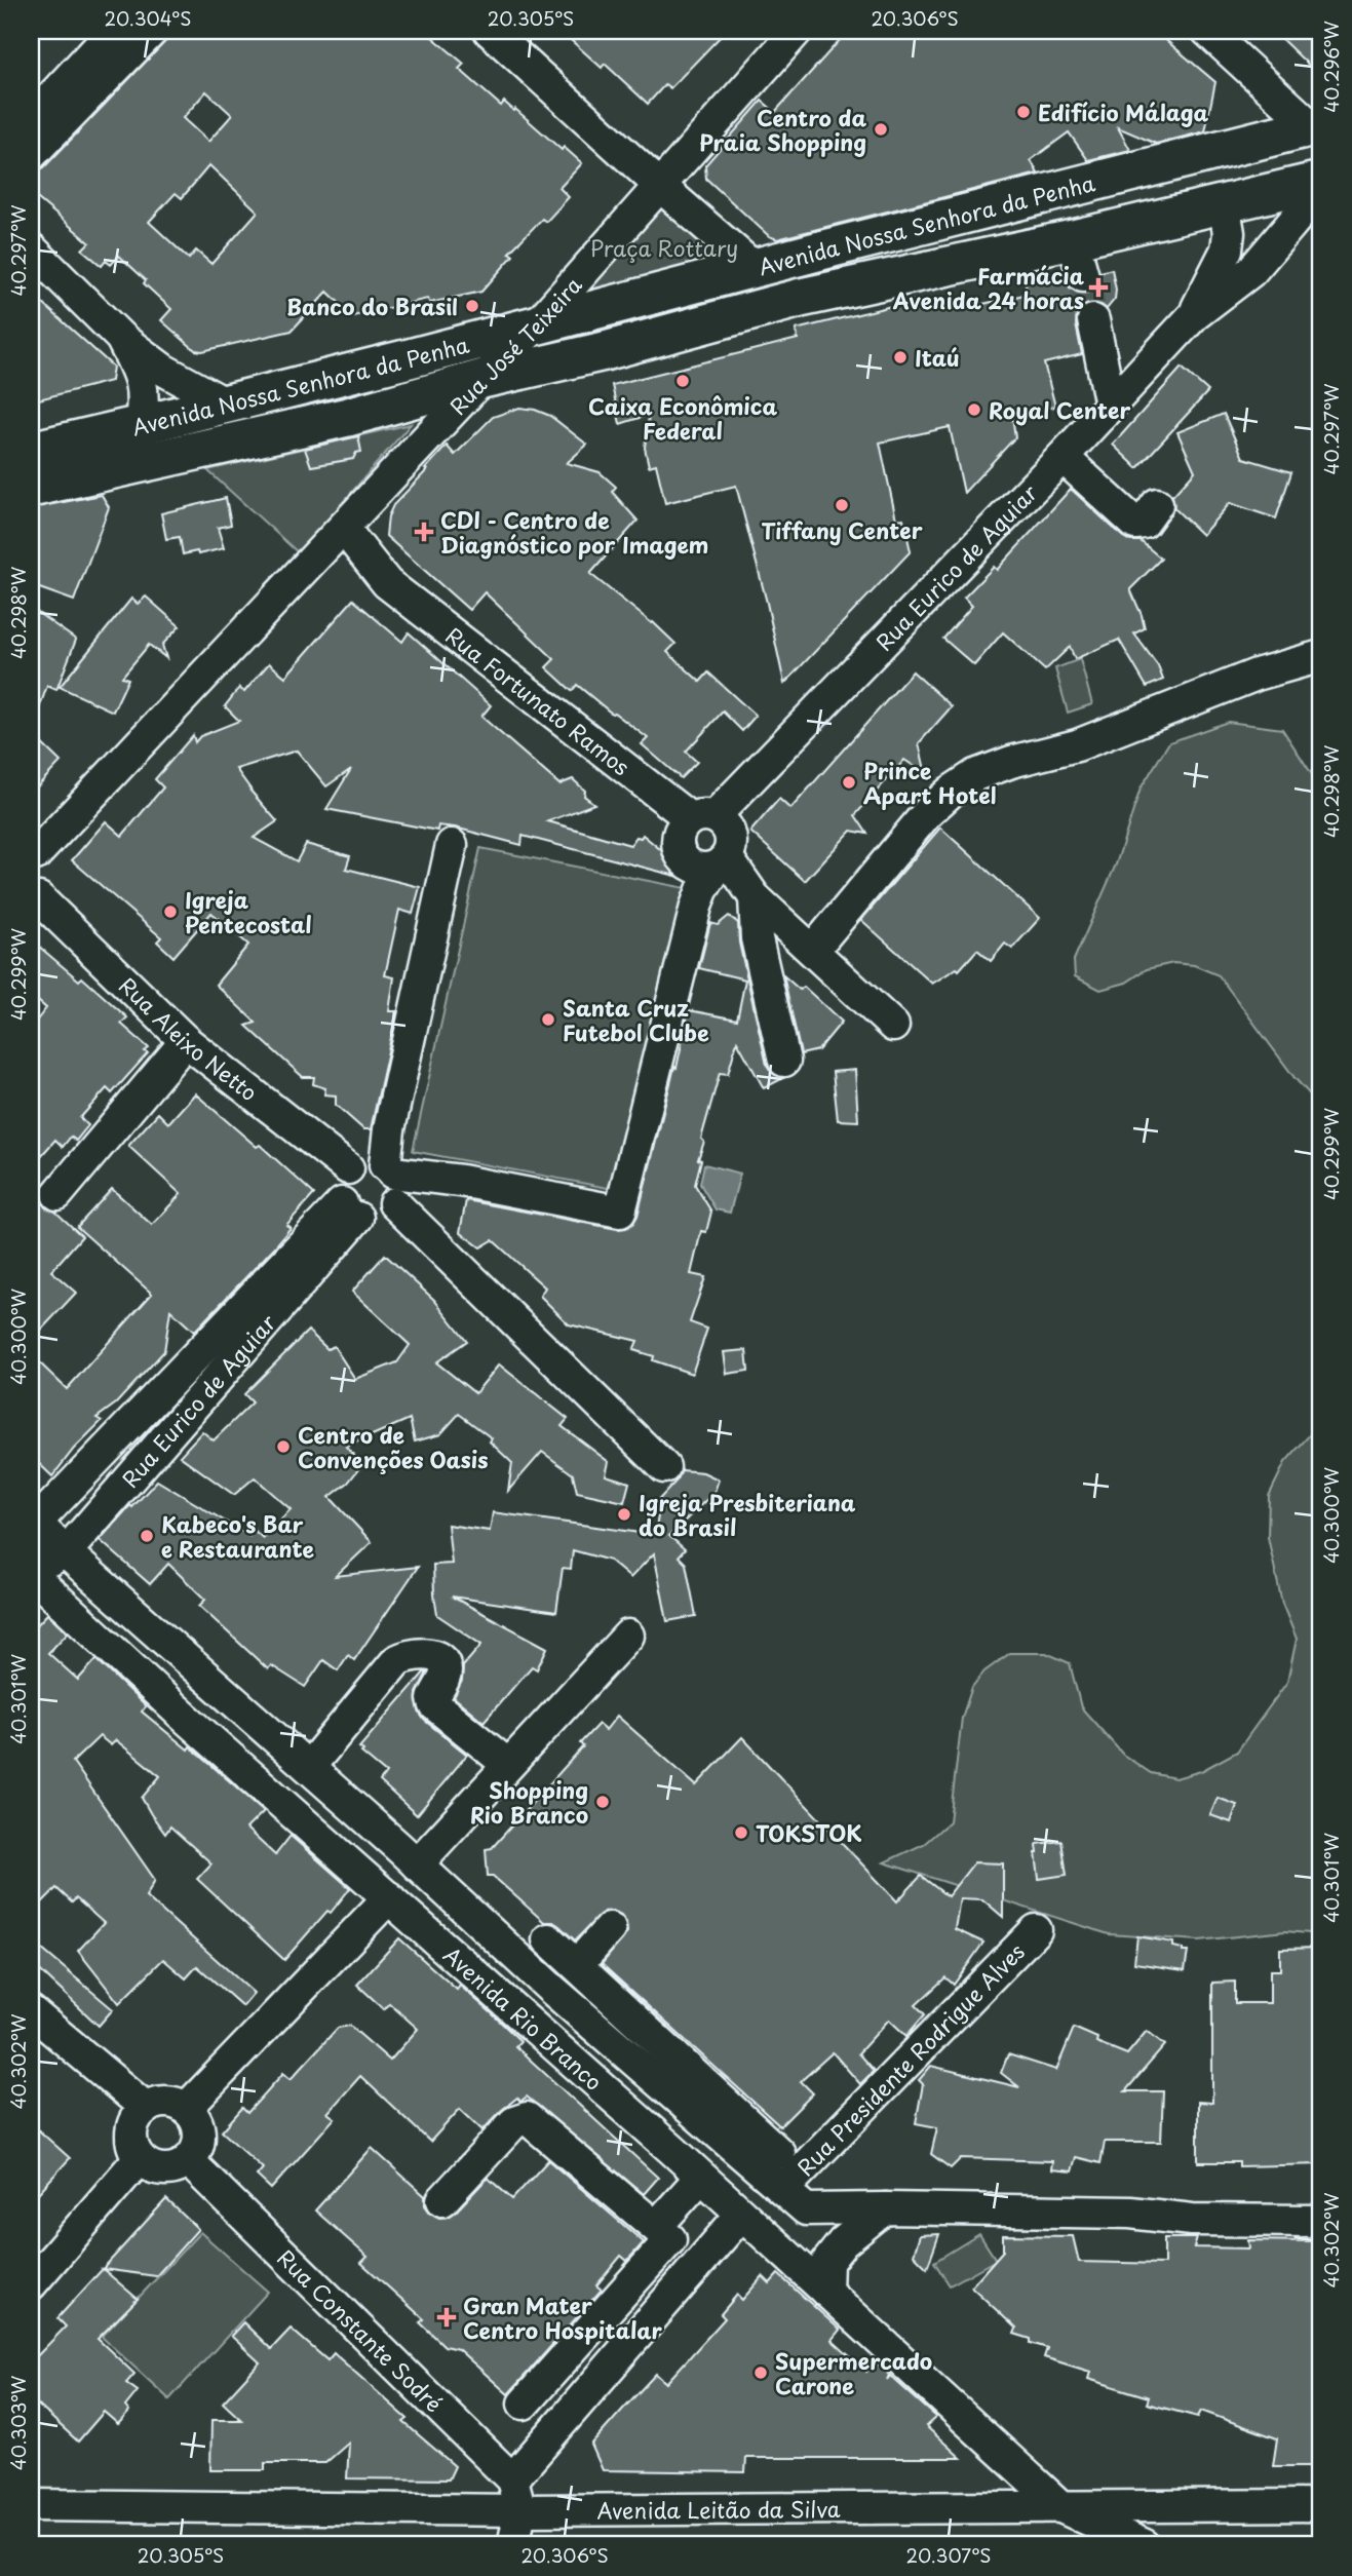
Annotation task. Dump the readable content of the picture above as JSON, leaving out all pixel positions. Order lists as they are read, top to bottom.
{
  "streets": {
    "main road": ["Avenida Nossa Senhora da Penha"],
    "street": [
      "Rua José Teixeira",
      "Rua Eurico de Aguiar",
      "Rua Fortunato Ramos",
      "Rua Aleixo Netto",
      "Avenida Rio Branco",
      "Rua Presidente Rodrigue Alves",
      "Rua Constante Sodré",
      "Avenida Leitão da Silva"
    ]
  },
  "crossings": [
    ["Avenida Nossa Senhora da Penha", "Rua José Teixeira"],
    ["Avenida Nossa Senhora da Penha", "Rua Eurico de Aguiar"],
    ["Rua José Teixeira", "Rua Fortunato Ramos"],
    ["Rua Eurico de Aguiar", "Rua Fortunato Ramos"],
    ["Rua Eurico de Aguiar", "Rua Aleixo Netto"],
    ["Rua Eurico de Aguiar", "Avenida Rio Branco"],
    ["Avenida Rio Branco", "Rua Presidente Rodrigue Alves"],
    ["Avenida Rio Branco", "Avenida Leitão da Silva"]
  ],
  "parks": ["Praça Rottary"],
  "places": {
    "other": [
      "Edifício Málaga",
      "Centro da Praia Shopping",
      "Banco do Brasil",
      "Itaú",
      "Caixa Econômica Federal",
      "Royal Center",
      "Tiffany Center",
      "Prince Apart Hotel",
      "Igreja Pentecostal",
      "Santa Cruz Futebol Clube",
      "Centro de Convenções Oasis",
      "Igreja Presbiteriana do Brasil",
      "Kabeco's Bar e Restaurante",
      "Shopping Rio Branco",
      "TOKSTOK",
      "Supermercado Carone"
    ],
    "health": ["Farmácia Avenida 24 horas", "CDI - Centro de Diagnóstico por Imagem", "Gran Mater Centro Hospitalar"]
  },
  "coordinates": [
    "20.304°S",
    "20.305°S",
    "20.306°S",
    "40.296°W",
    "40.297°W",
    "40.298°W",
    "40.299°W",
    "40.300°W",
    "40.301°W",
    "40.302°W",
    "40.303°W",
    "20.307°S"
  ]
}
